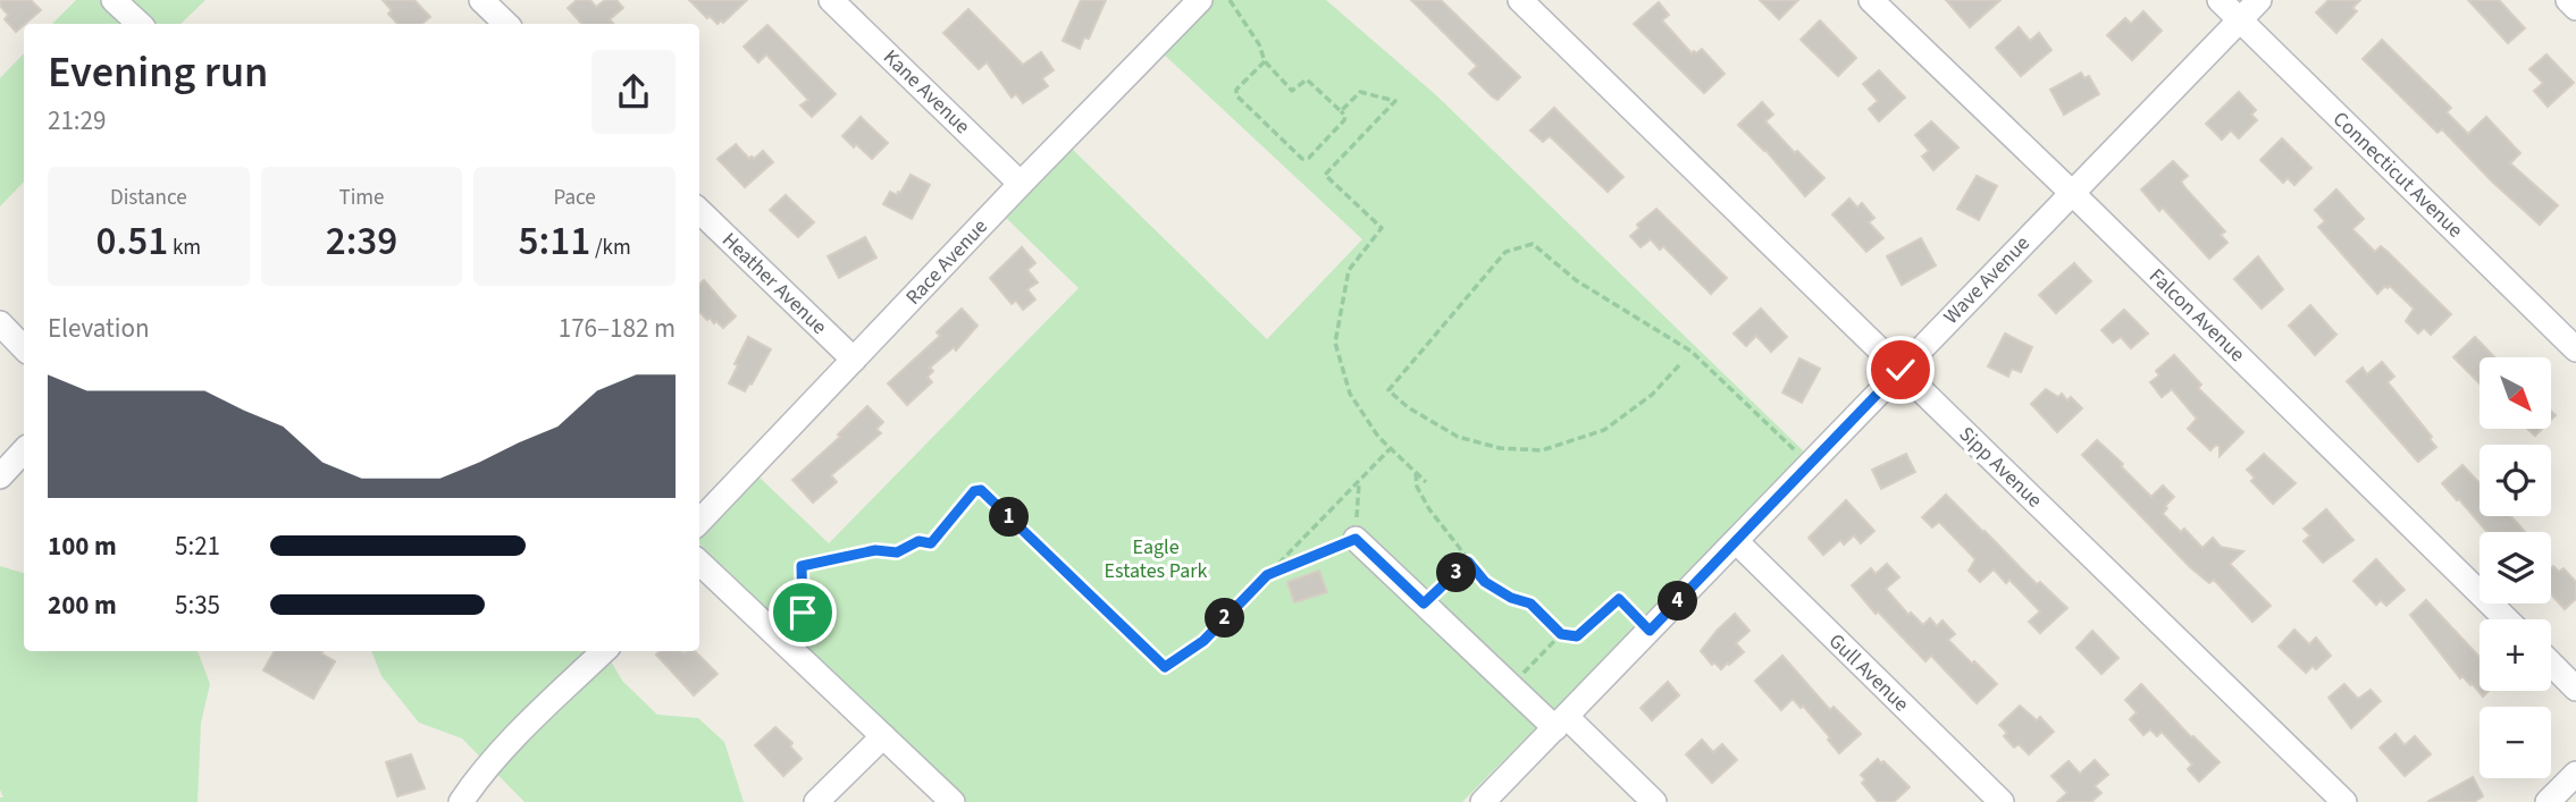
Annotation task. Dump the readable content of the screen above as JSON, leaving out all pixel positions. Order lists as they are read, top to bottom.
{
  "streets": {
    "street": [
      "Kane Avenue",
      "Connecticut Avenue",
      "Race Avenue",
      "Wave Avenue",
      "Heather Avenue",
      "Falcon Avenue",
      "Sipp Avenue",
      "Gull Avenue"
    ]
  },
  "crossings": [
    ["Kane Avenue", "Race Avenue"],
    ["Connecticut Avenue", "Wave Avenue"],
    ["Race Avenue", "Heather Avenue"],
    ["Wave Avenue", "Falcon Avenue"],
    ["Wave Avenue", "Sipp Avenue"],
    ["Wave Avenue", "Gull Avenue"]
  ],
  "parks": ["Eagle Estates Park"],
  "north": "bottom right",
  "page": {
    "heading": ["Evening run", "21:29"],
    "stats": [
      ["Distance", "0.51 km"],
      ["Time", "2:39"],
      ["Pace", "5:11 /km"]
    ],
    "chart": ["Elevation", "176–182 m"],
    "map_buttons": ["+", "−"],
    "pins": [
      "1",
      "3",
      "4",
      "2"
    ],
    "list": [
      {
        "name": "100 m",
        "note": "5:21"
      },
      {
        "name": "200 m",
        "note": "5:35"
      }
    ]
  }
}
